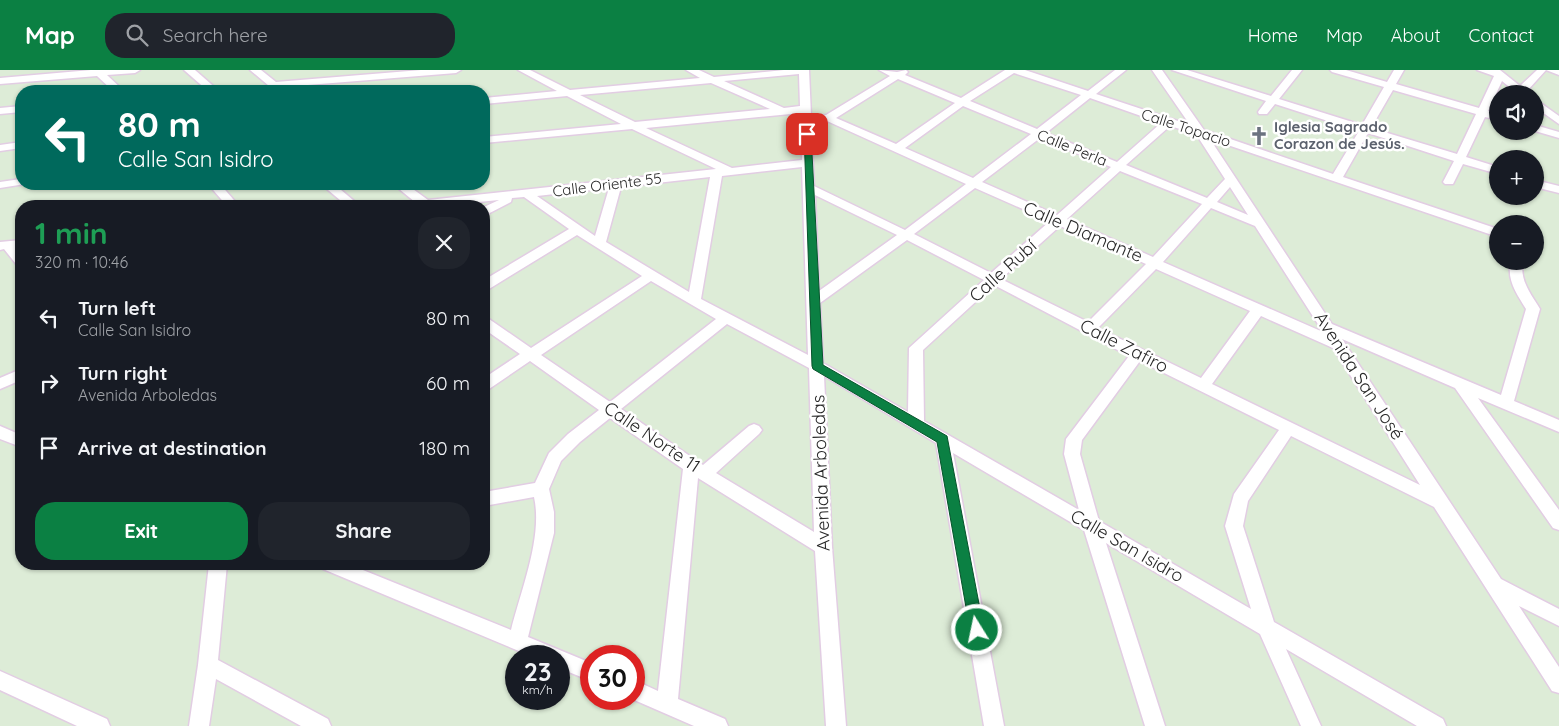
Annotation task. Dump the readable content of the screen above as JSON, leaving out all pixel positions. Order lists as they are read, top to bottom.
{
  "streets": {
    "street": [
      "Calle Topacio",
      "Calle Perla",
      "Calle Oriente 55",
      "Calle Diamante",
      "Calle Rubí",
      "Calle Zafiro",
      "Avenida San José",
      "Calle Norte 11",
      "Avenida Arboledas",
      "Calle San Isidro"
    ]
  },
  "crossings": [
    ["Calle Topacio", "Calle Rubí"],
    ["Calle Topacio", "Avenida San José"],
    ["Calle Perla", "Calle Rubí"],
    ["Calle Perla", "Avenida San José"],
    ["Calle Oriente 55", "Avenida Arboledas"],
    ["Calle Oriente 55", "Calle San Isidro"],
    ["Calle Diamante", "Calle Rubí"],
    ["Calle Diamante", "Avenida San José"],
    ["Calle Rubí", "Calle Zafiro"],
    ["Calle Rubí", "Calle San Isidro"],
    ["Calle Zafiro", "Avenida San José"],
    ["Calle Zafiro", "Avenida Arboledas"],
    ["Calle Norte 11", "Avenida Arboledas"],
    ["Avenida Arboledas", "Calle San Isidro"]
  ],
  "places": {
    "church": ["Iglesia Sagrado Corazon de Jesús."]
  },
  "page": {
    "header": "Map",
    "search": "Search here",
    "nav": [
      "Home",
      "Map",
      "About",
      "Contact"
    ],
    "map_buttons": ["+", "−"],
    "turn": ["80 m", "Calle San Isidro"],
    "heading": ["1 min", "320 m · 10:46"],
    "list": [
      {
        "name": "Turn left",
        "note": "Calle San Isidro",
        "value": "80 m"
      },
      {
        "name": "Turn right",
        "note": "Avenida Arboledas",
        "value": "60 m"
      },
      {
        "name": "Arrive at destination",
        "value": "180 m"
      }
    ],
    "buttons": ["Exit", "Share"],
    "speed": "23 km/h",
    "limit": "30"
  }
}
